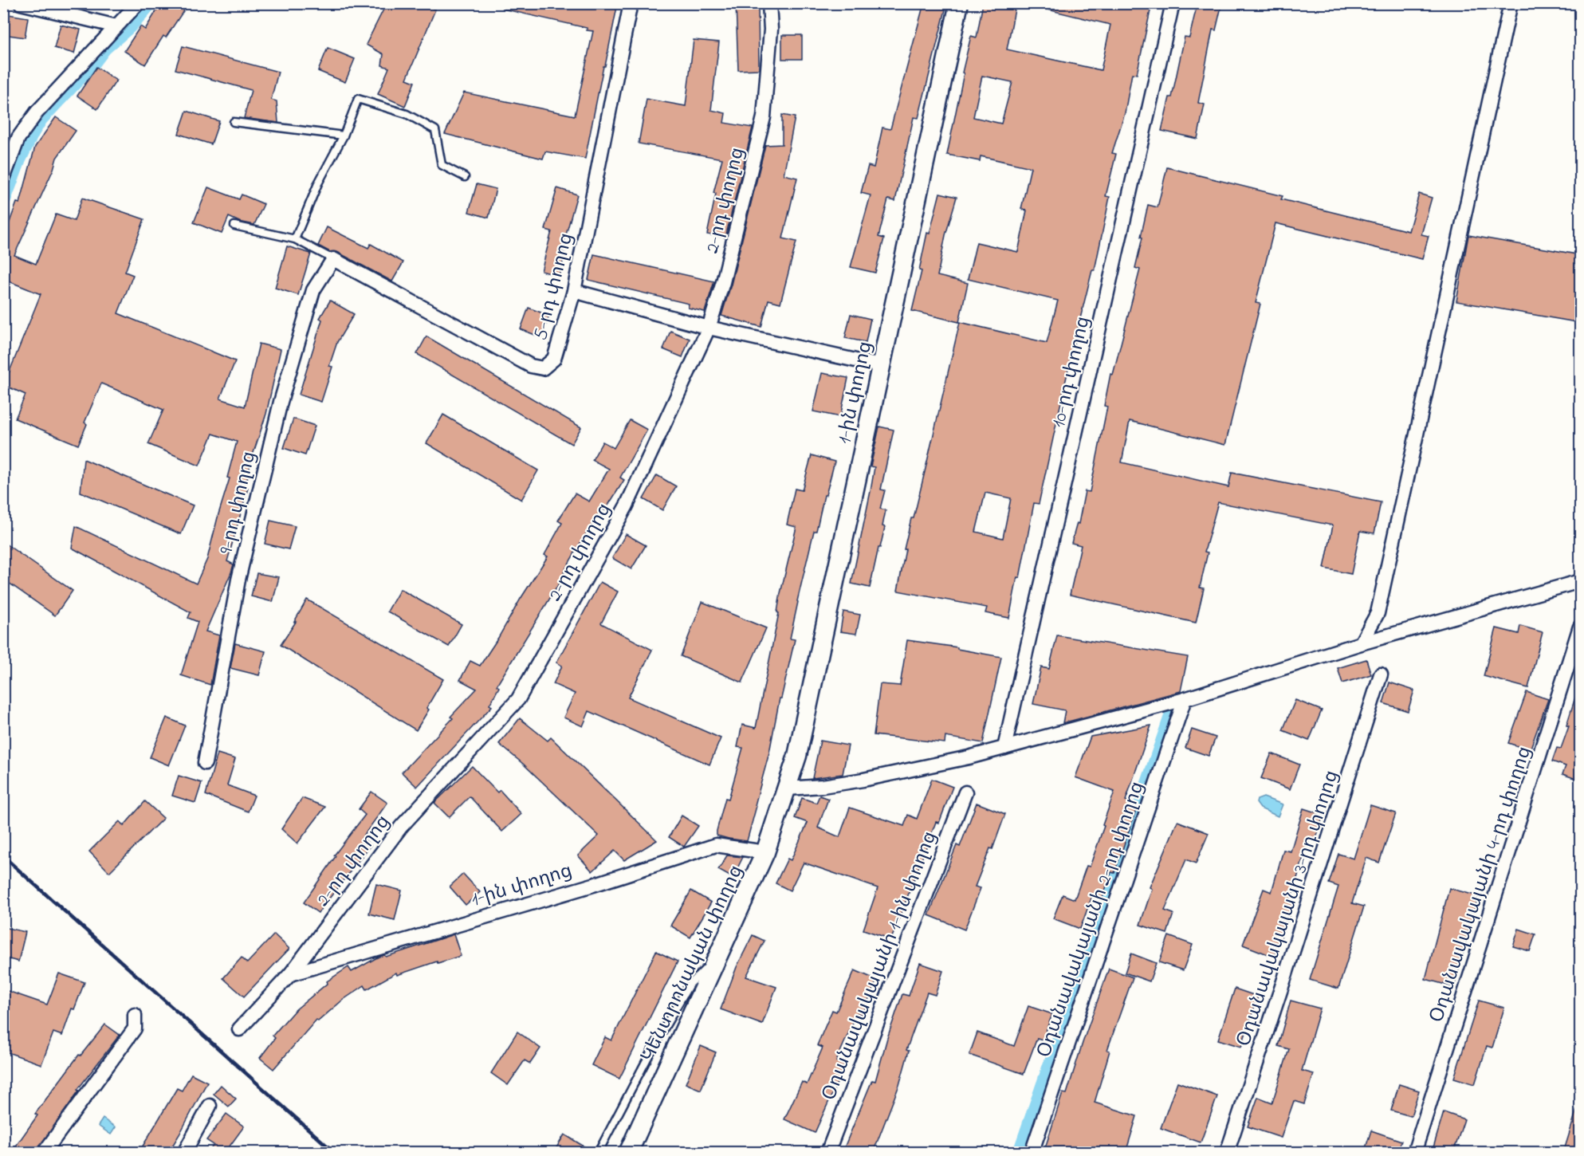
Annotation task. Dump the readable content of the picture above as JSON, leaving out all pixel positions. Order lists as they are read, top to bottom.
{
  "streets": {
    "main road": ["1-ին փողոց", "Կենտրոնական փողոց"],
    "street": [
      "2-րդ փողոց",
      "5-րդ փողոց",
      "10-րդ փողոց",
      "9-րդ փողոց",
      "Օդանավակայանի 4-րդ փողոց",
      "Օդանավակայանի 3-րդ փողոց",
      "Օդանավակայանի 2-րդ փողոց",
      "Օդանավակայանի 1-ին փողոց"
    ]
  },
  "crossings": [
    ["2-րդ փողոց", "1-ին փողոց"],
    ["5-րդ փողոց", "9-րդ փողոց"],
    ["1-ին փողոց", "Կենտրոնական փողոց"]
  ]
}
